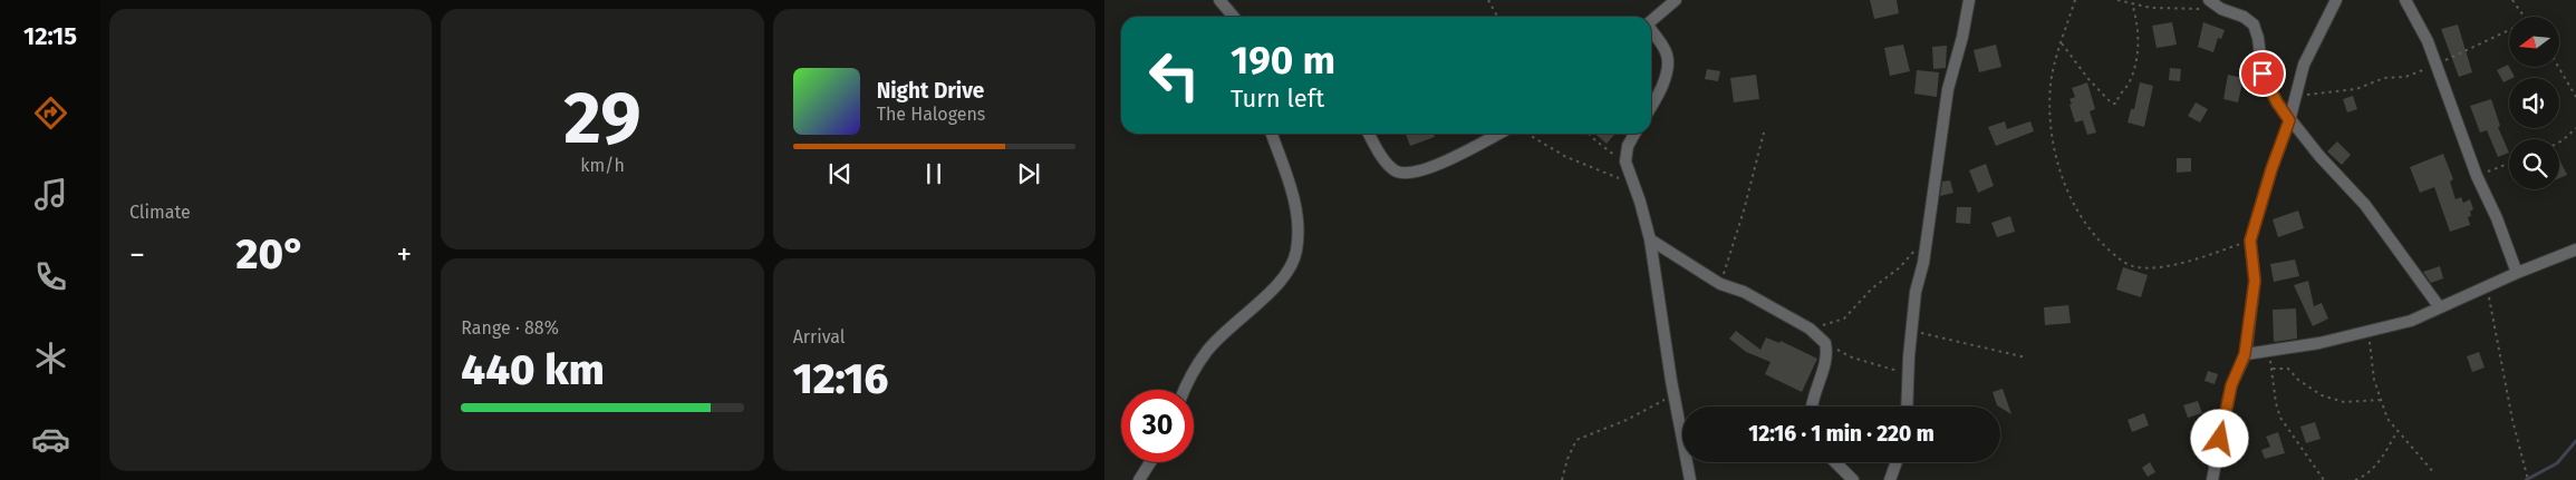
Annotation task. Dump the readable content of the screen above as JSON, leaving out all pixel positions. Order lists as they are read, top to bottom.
{
  "north": "left",
  "page": {
    "tabs": "12:15",
    "tile": [
      "Climate",
      ["29", "km/h"],
      ["Range · 88%", "440 km"],
      ["Arrival", "12:16"]
    ],
    "turn": ["190 m", "Turn left"],
    "song": ["Night Drive", "The Halogens"],
    "heat": ["−", "20°", "+"],
    "limit": "30",
    "trip": "12:16 · 1 min · 220 m"
  }
}
